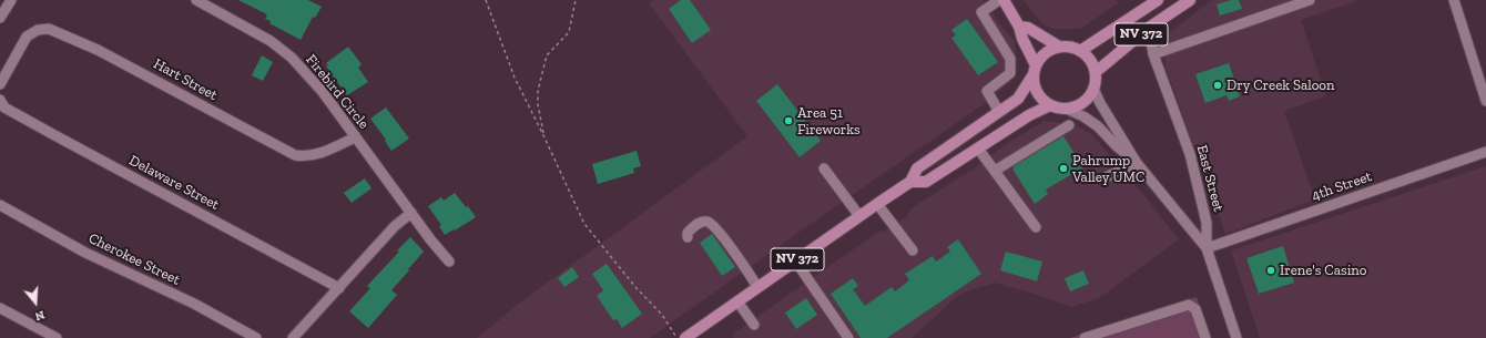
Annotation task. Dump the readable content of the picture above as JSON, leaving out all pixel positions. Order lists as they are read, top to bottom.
{
  "streets": {
    "main road": ["NV 372"],
    "street": [
      "Hart Street",
      "Firebird Circle",
      "East Street",
      "Delaware Street",
      "4th Street",
      "Cherokee Street"
    ]
  },
  "crossings": [
    ["NV 372", "East Street"],
    ["Hart Street", "Firebird Circle"],
    ["East Street", "4th Street"]
  ],
  "places": [
    "Dry Creek Saloon",
    "Area 51 Fireworks",
    "Pahrump Valley UMC",
    "Irene's Casino"
  ],
  "north": "bottom"
}
